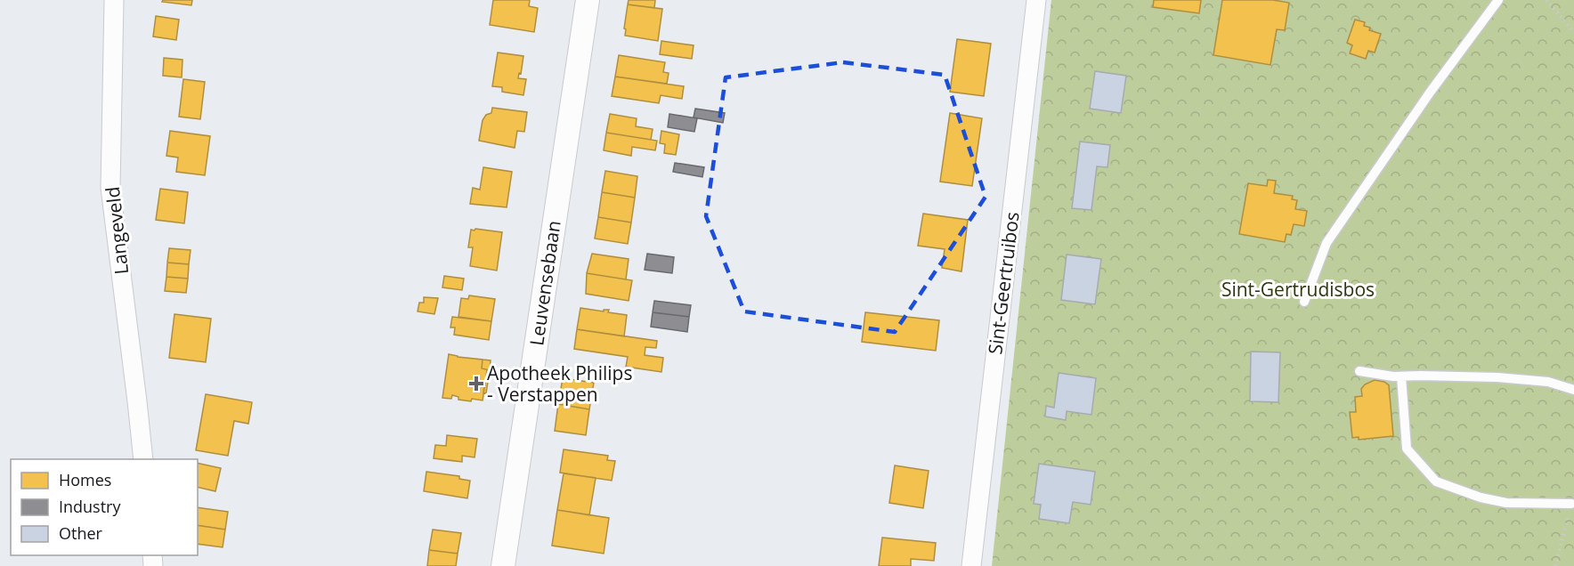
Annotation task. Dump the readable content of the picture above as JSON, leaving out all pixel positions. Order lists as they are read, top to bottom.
{
  "streets": {
    "street": ["Langeveld", "Leuvensebaan", "Sint-Geertruibos"]
  },
  "parks": ["Sint-Gertrudisbos"],
  "places": {
    "health": ["Apotheek Philips - Verstappen"]
  },
  "legend": ["Homes", "Industry", "Other"]
}
